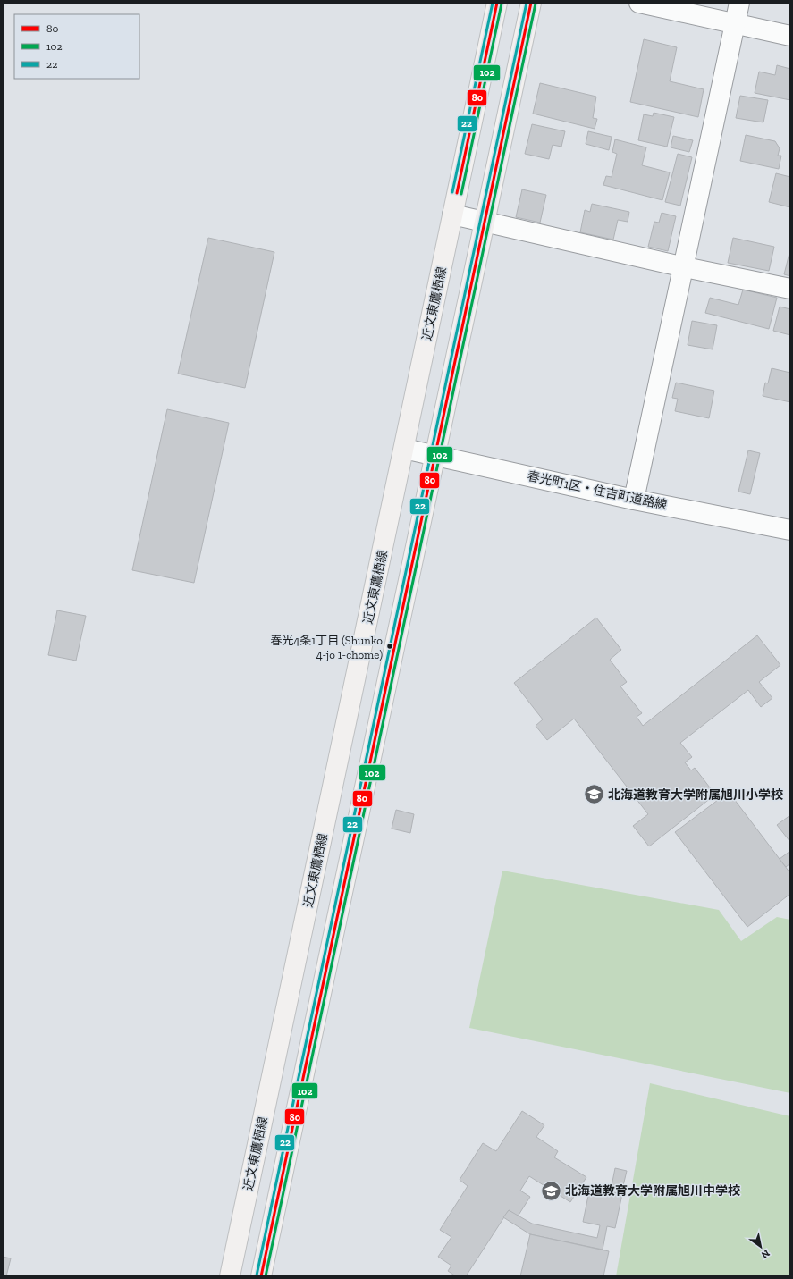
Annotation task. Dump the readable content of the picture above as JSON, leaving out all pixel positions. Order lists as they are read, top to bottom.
{
  "streets": {
    "main road": ["近文東鷹栖線"],
    "street": ["春光町1区・住吉町道路線"]
  },
  "crossings": [
    ["近文東鷹栖線", "春光町1区・住吉町道路線"]
  ],
  "places": {
    "other": ["春光4条1丁目 (Shunko 4-jo 1-chome)"],
    "school or university": ["北海道教育大学附属旭川小学校", "北海道教育大学附属旭川中学校"]
  },
  "lines": ["transit line 80", "transit line 22", "transit line 102"],
  "legend": ["80", "102", "22"],
  "north": "bottom right"
}
